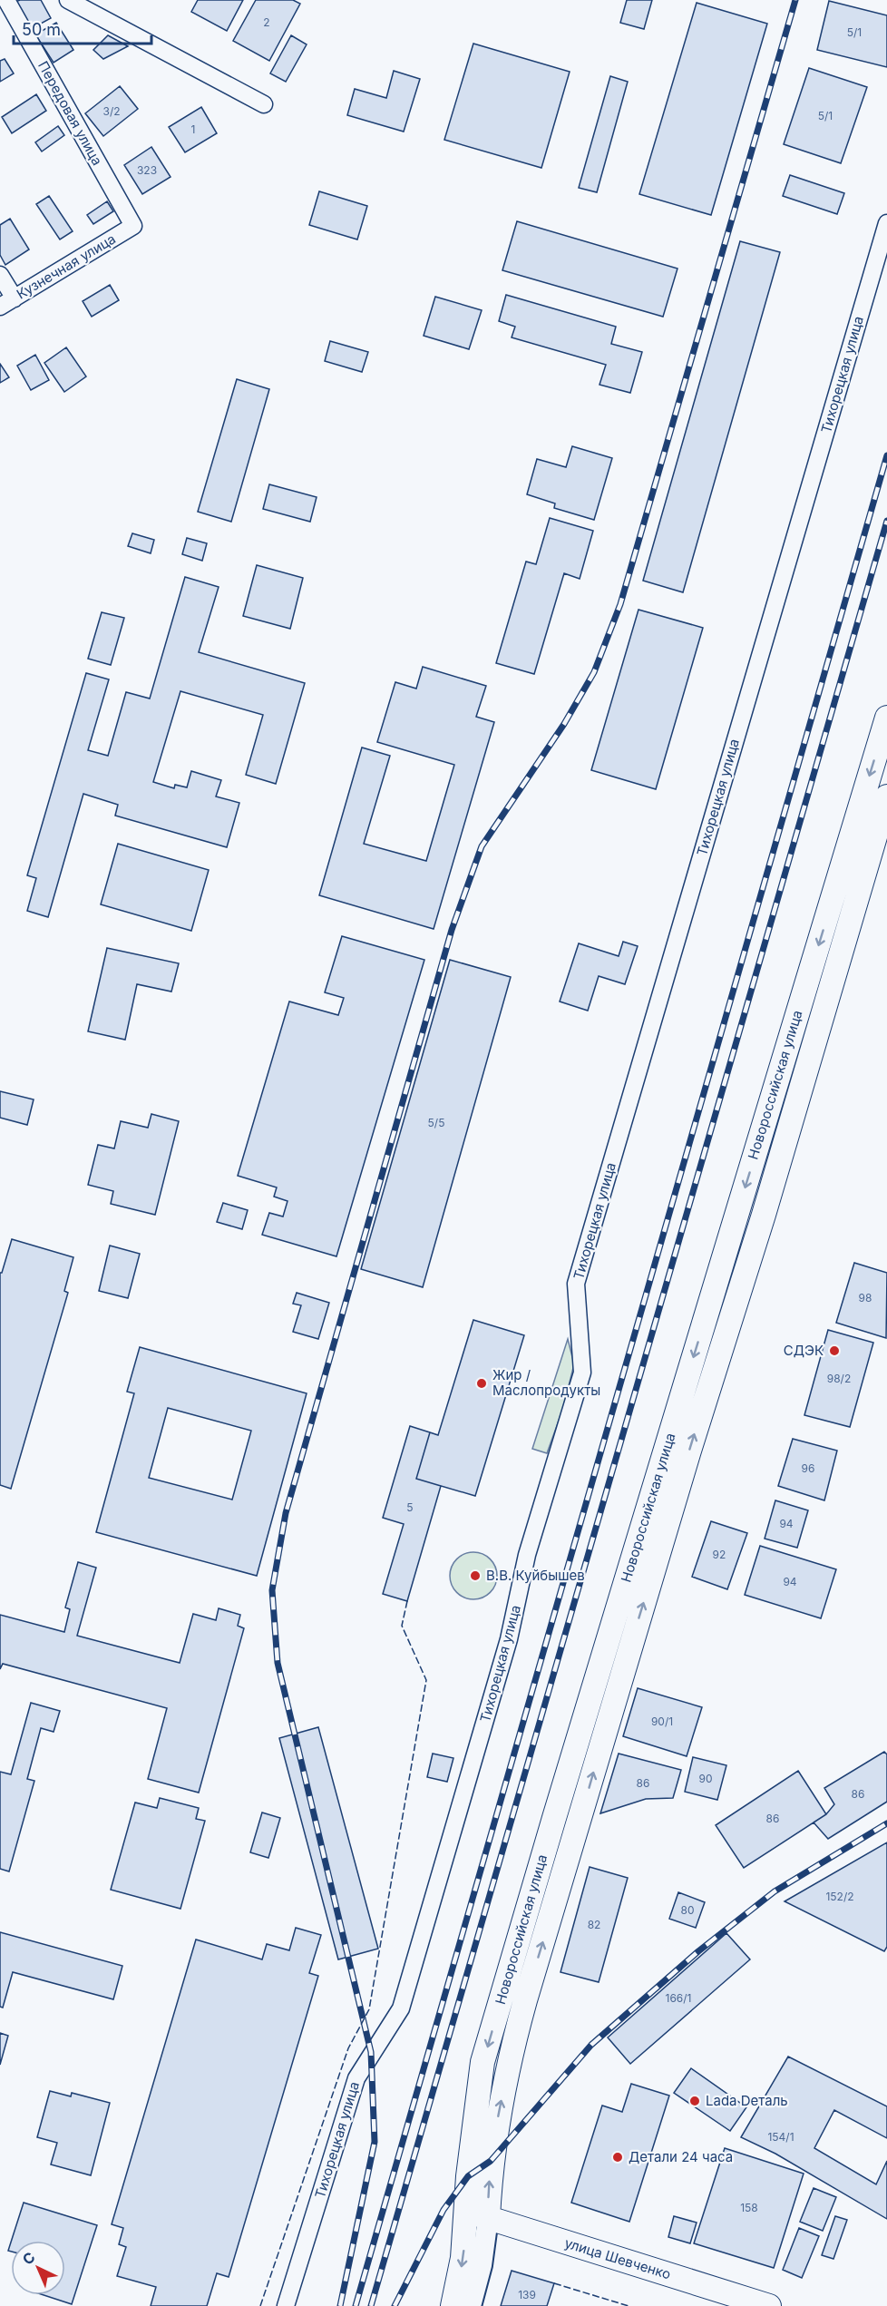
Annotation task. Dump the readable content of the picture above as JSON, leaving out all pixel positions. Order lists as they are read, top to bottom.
{
  "streets": {
    "main road": ["Новороссийская улица", "улица Шевченко"],
    "street": ["Передовая улица", "Кузнечная улица", "Тихорецкая улица"]
  },
  "crossings": [
    ["Передовая улица", "Кузнечная улица"],
    ["Новороссийская улица", "улица Шевченко"]
  ],
  "places": [
    "СДЭК",
    "Жир / Маслопродукты",
    "В.В. Куйбышев",
    "Lada Dеталь",
    "Детали 24 часа"
  ],
  "house_numbers": [
    "2",
    "5/1",
    "3/2",
    "5/1",
    "1",
    "323",
    "5/5",
    "98",
    "98/2",
    "96",
    "5",
    "94",
    "92",
    "94",
    "90/1",
    "90",
    "86",
    "86",
    "86",
    "152/2",
    "80",
    "82",
    "166/1",
    "154/1",
    "158",
    "139"
  ],
  "scale_bar": "50 m",
  "north": "top left"
}
